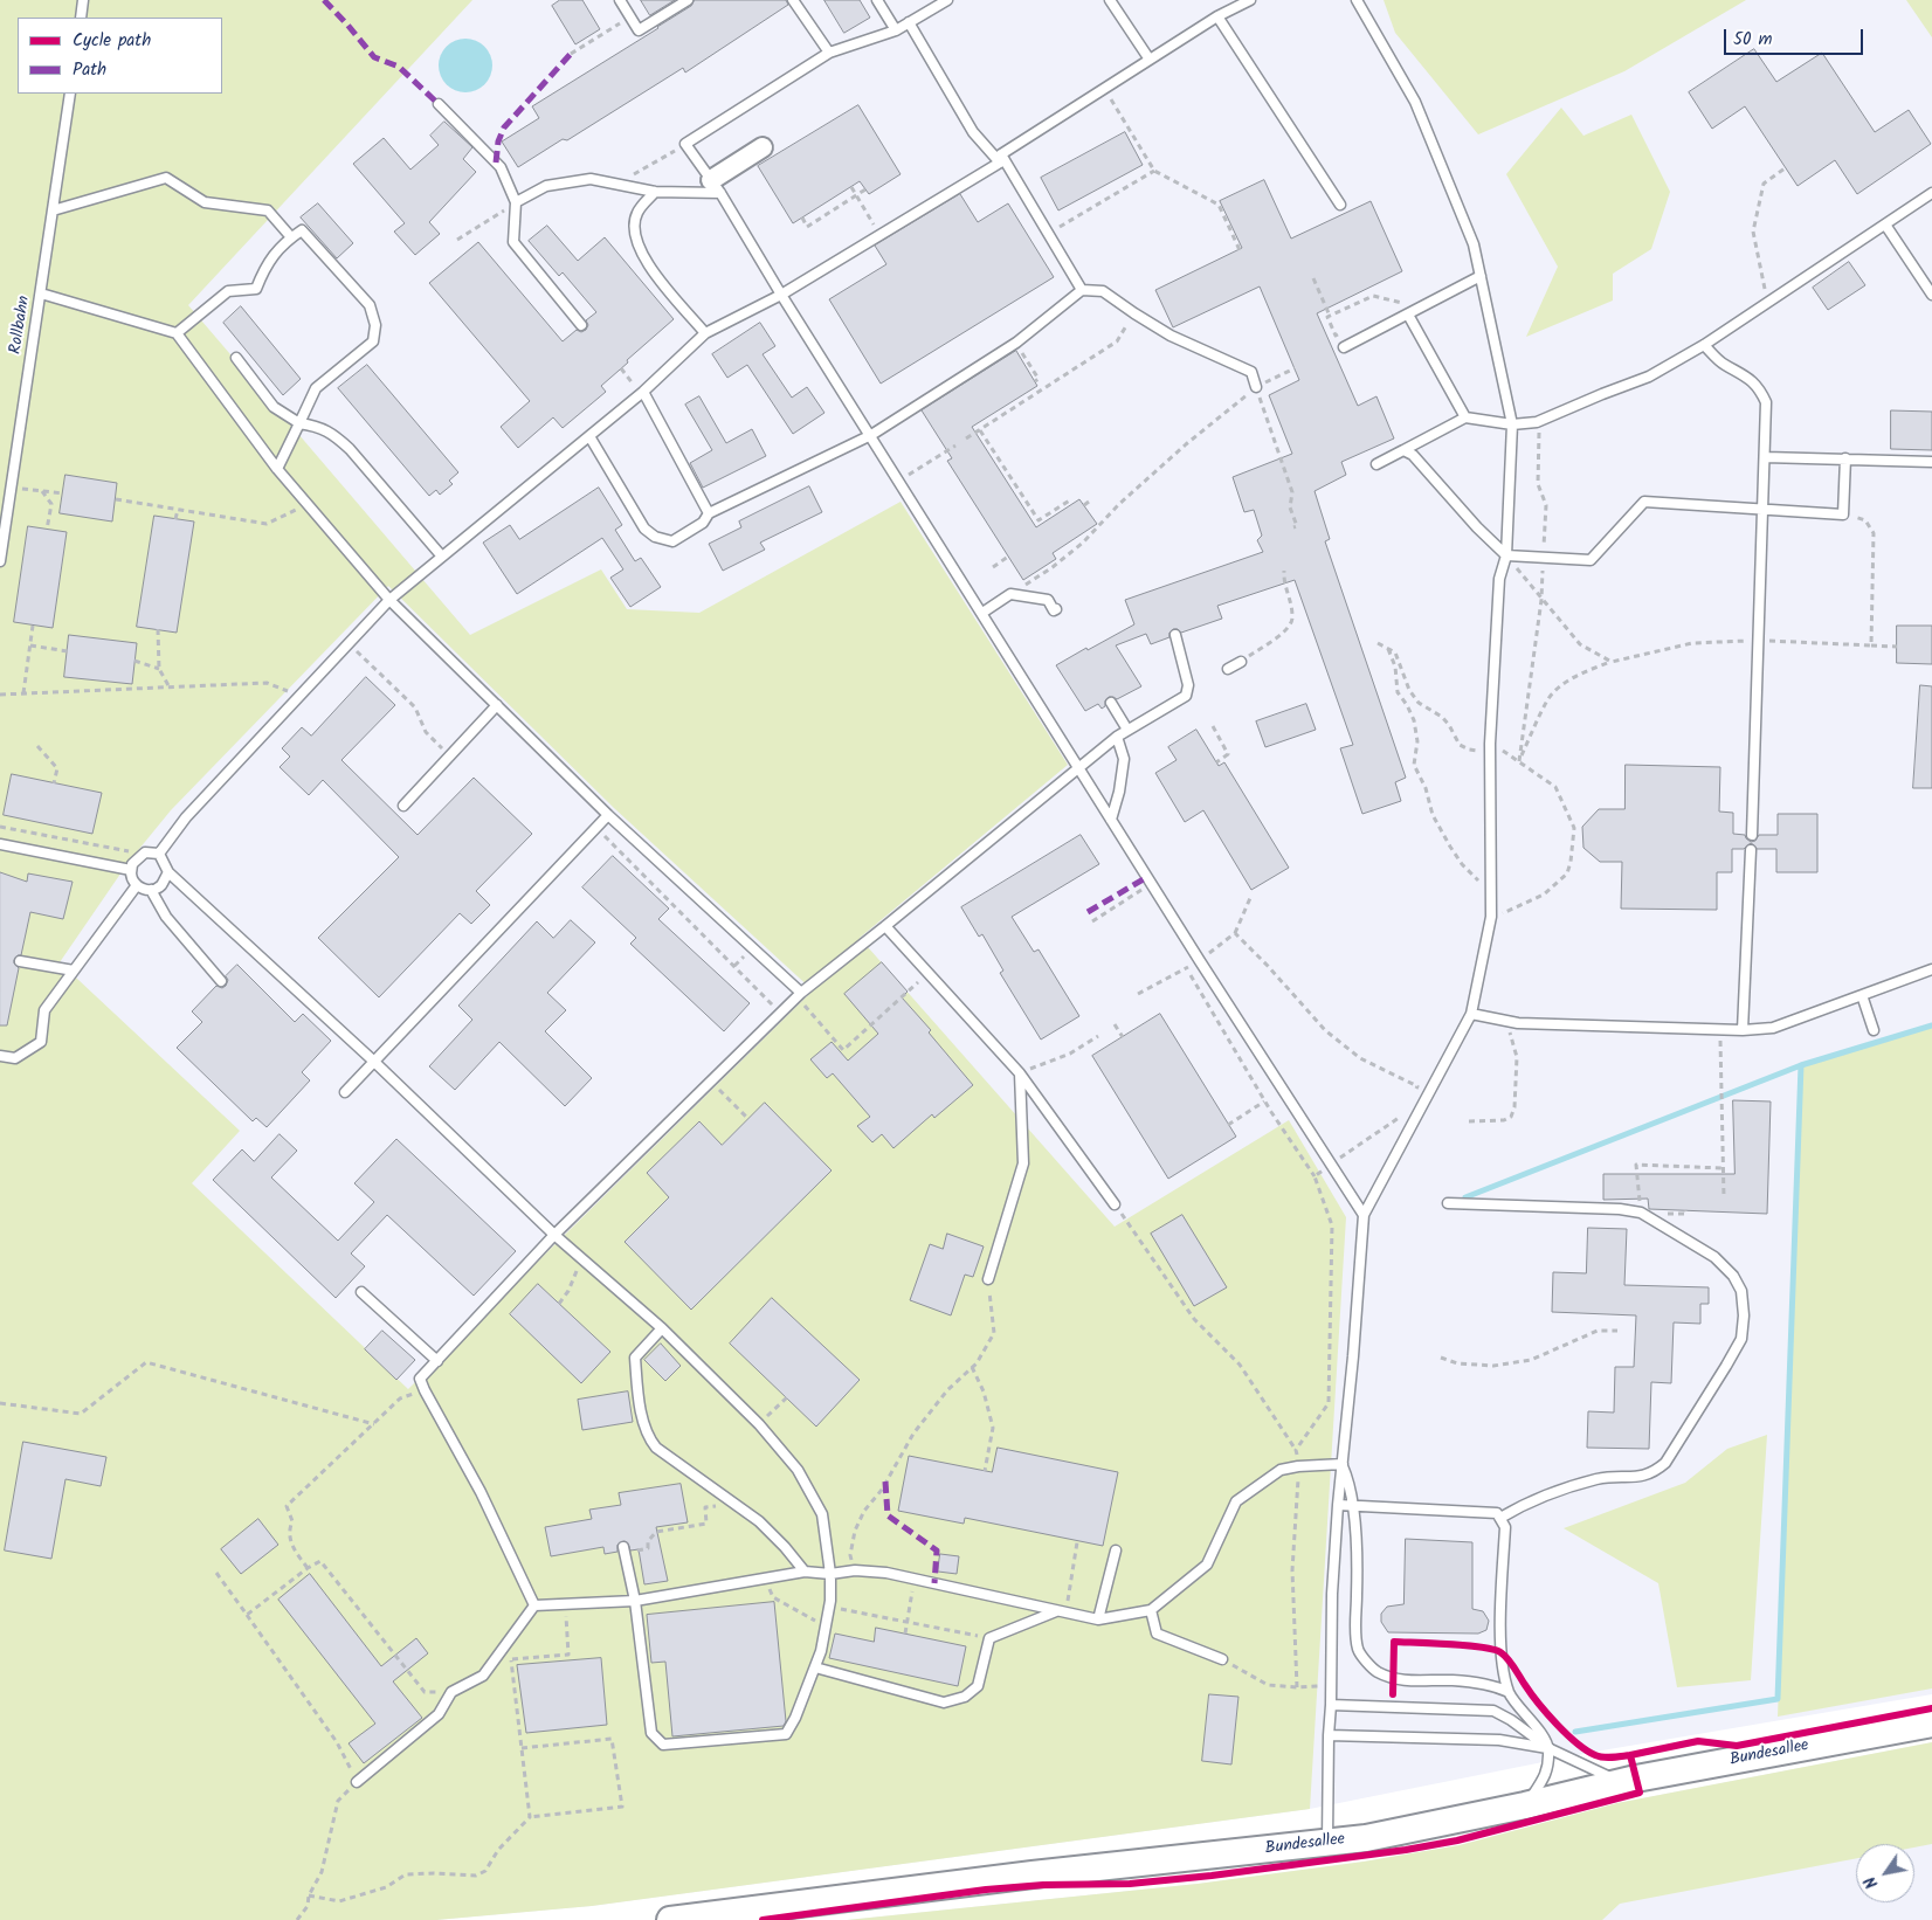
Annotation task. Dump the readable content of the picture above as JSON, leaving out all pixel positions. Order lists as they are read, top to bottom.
{
  "streets": {
    "main road": ["Bundesallee"],
    "lane": ["Rollbahn"]
  },
  "legend": ["Cycle path", "Path"],
  "scale_bar": "50 m",
  "north": "bottom left"
}
